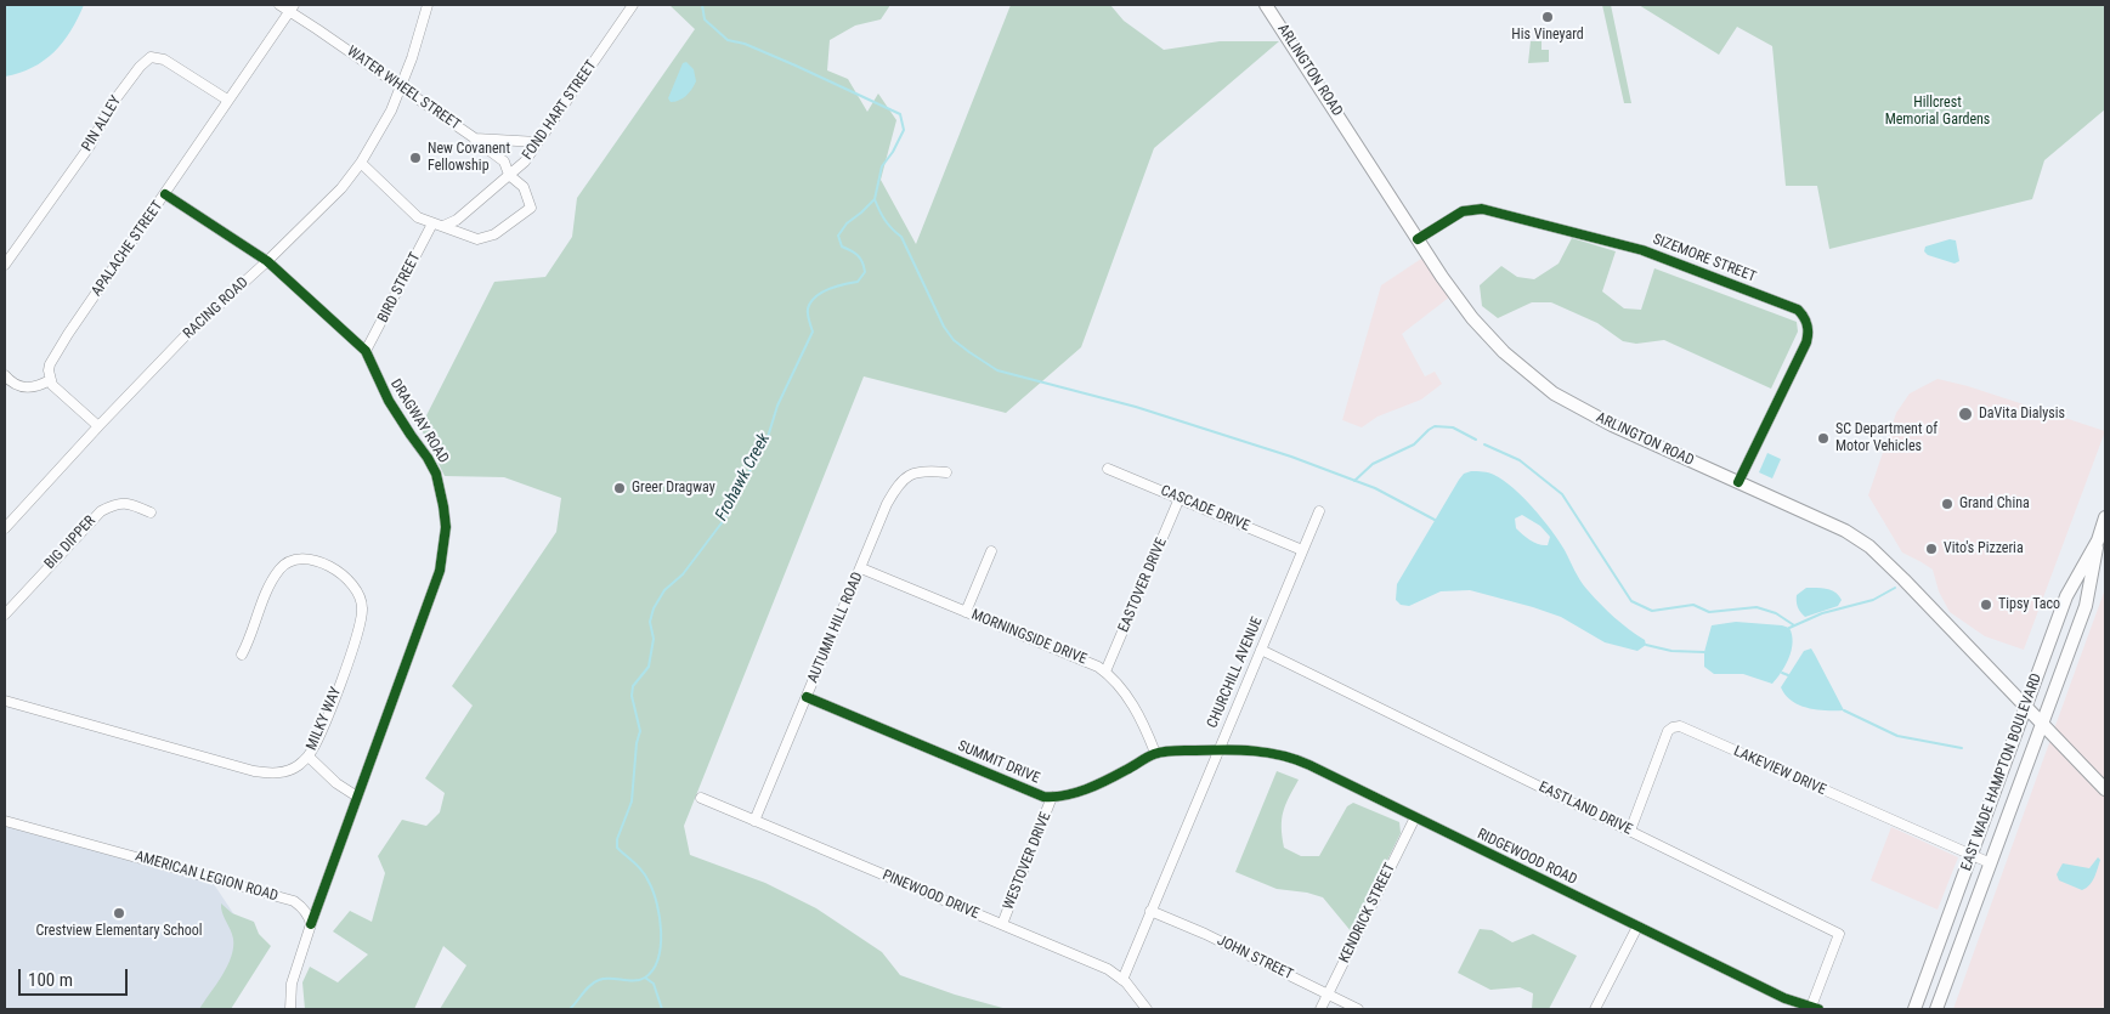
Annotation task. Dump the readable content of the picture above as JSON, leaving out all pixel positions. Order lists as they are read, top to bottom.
{
  "streets": {
    "main road": ["ARLINGTON ROAD", "EAST WADE HAMPTON BOULEVARD"],
    "street": [
      "WATER WHEEL STREET",
      "FOND HART STREET",
      "PIN ALLEY",
      "APALACHE STREET",
      "SIZEMORE STREET",
      "BIRD STREET",
      "RACING ROAD",
      "DRAGWAY ROAD",
      "CASCADE DRIVE",
      "BIG DIPPER",
      "EASTOVER DRIVE",
      "AUTUMN HILL ROAD",
      "MORNINGSIDE DRIVE",
      "CHURCHILL AVENUE",
      "MILKY WAY",
      "SUMMIT DRIVE",
      "LAKEVIEW DRIVE",
      "EASTLAND DRIVE",
      "RIDGEWOOD ROAD",
      "WESTOVER DRIVE",
      "AMERICAN LEGION ROAD",
      "PINEWOOD DRIVE",
      "KENDRICK STREET",
      "JOHN STREET"
    ]
  },
  "crossings": [
    ["ARLINGTON ROAD", "SIZEMORE STREET"],
    ["ARLINGTON ROAD", "EAST WADE HAMPTON BOULEVARD"],
    ["WATER WHEEL STREET", "FOND HART STREET"],
    ["WATER WHEEL STREET", "APALACHE STREET"],
    ["WATER WHEEL STREET", "RACING ROAD"],
    ["PIN ALLEY", "APALACHE STREET"],
    ["APALACHE STREET", "DRAGWAY ROAD"],
    ["BIRD STREET", "DRAGWAY ROAD"],
    ["RACING ROAD", "DRAGWAY ROAD"],
    ["DRAGWAY ROAD", "AMERICAN LEGION ROAD"],
    ["CASCADE DRIVE", "EASTOVER DRIVE"],
    ["CASCADE DRIVE", "CHURCHILL AVENUE"],
    ["EASTOVER DRIVE", "MORNINGSIDE DRIVE"],
    ["AUTUMN HILL ROAD", "MORNINGSIDE DRIVE"],
    ["AUTUMN HILL ROAD", "SUMMIT DRIVE"],
    ["AUTUMN HILL ROAD", "PINEWOOD DRIVE"],
    ["MORNINGSIDE DRIVE", "SUMMIT DRIVE"],
    ["CHURCHILL AVENUE", "SUMMIT DRIVE"],
    ["CHURCHILL AVENUE", "EASTLAND DRIVE"],
    ["CHURCHILL AVENUE", "RIDGEWOOD ROAD"],
    ["CHURCHILL AVENUE", "PINEWOOD DRIVE"],
    ["CHURCHILL AVENUE", "JOHN STREET"],
    ["SUMMIT DRIVE", "RIDGEWOOD ROAD"],
    ["SUMMIT DRIVE", "WESTOVER DRIVE"],
    ["LAKEVIEW DRIVE", "EAST WADE HAMPTON BOULEVARD"],
    ["LAKEVIEW DRIVE", "EASTLAND DRIVE"],
    ["EASTLAND DRIVE", "RIDGEWOOD ROAD"],
    ["RIDGEWOOD ROAD", "KENDRICK STREET"],
    ["WESTOVER DRIVE", "PINEWOOD DRIVE"],
    ["KENDRICK STREET", "JOHN STREET"]
  ],
  "water": ["Frohawk Creek"],
  "parks": ["Hillcrest Memorial Gardens"],
  "places": [
    "His Vineyard",
    "New Covanent Fellowship",
    "DaVita Dialysis",
    "SC Department of Motor Vehicles",
    "Greer Dragway",
    "Grand China",
    "Vito's Pizzeria",
    "Tipsy Taco",
    "Crestview Elementary School"
  ],
  "scale_bar": "100 m"
}
